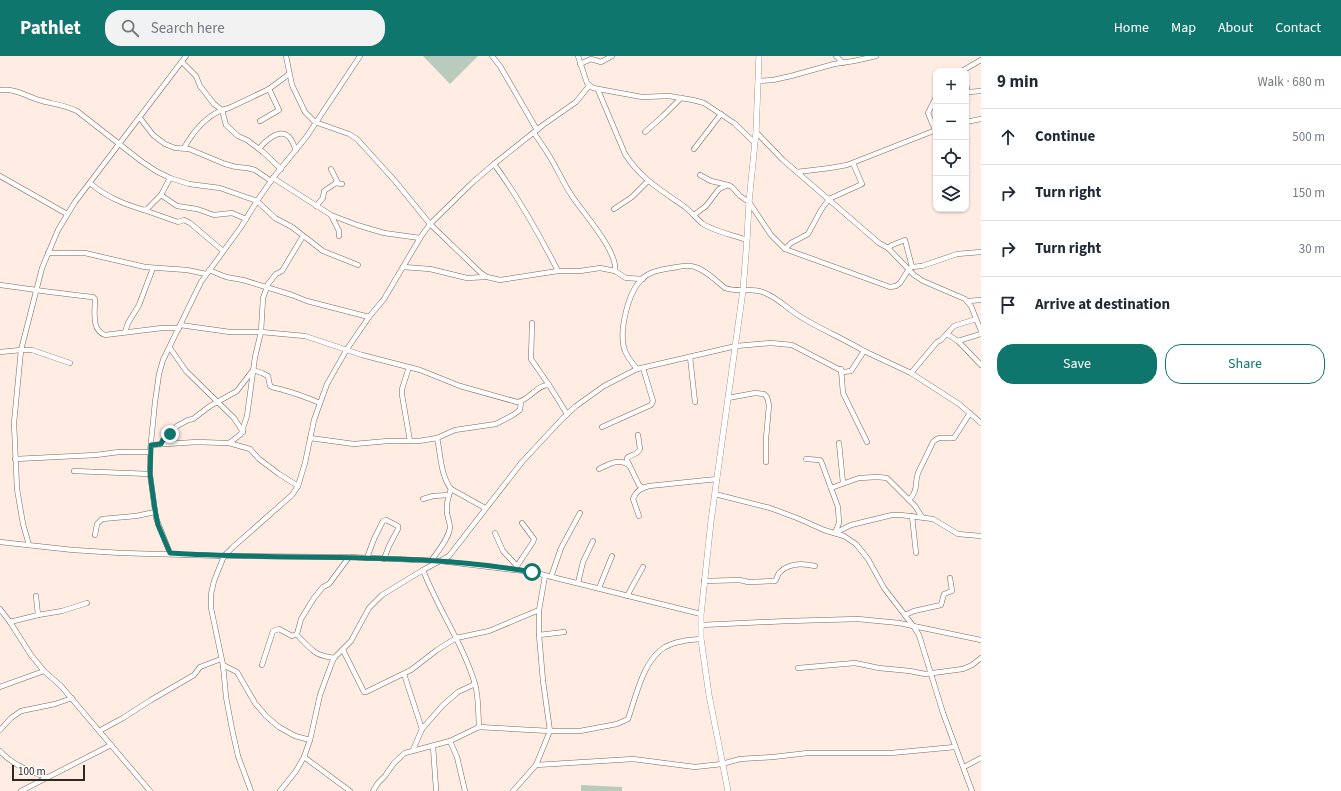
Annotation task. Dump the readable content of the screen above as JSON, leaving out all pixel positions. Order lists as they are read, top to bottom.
{
  "scale_bar": "100 m",
  "page": {
    "header": "Pathlet",
    "search": "Search here",
    "nav": [
      "Home",
      "Map",
      "About",
      "Contact"
    ],
    "heading": ["9 min", "Walk · 680 m"],
    "map_buttons": ["+", "−"],
    "list": [
      ["Continue", "500 m"],
      ["Turn right", "150 m"],
      ["Turn right", "30 m"],
      "Arrive at destination"
    ],
    "buttons": ["Save", "Share"],
    "scale": "100 m"
  }
}
